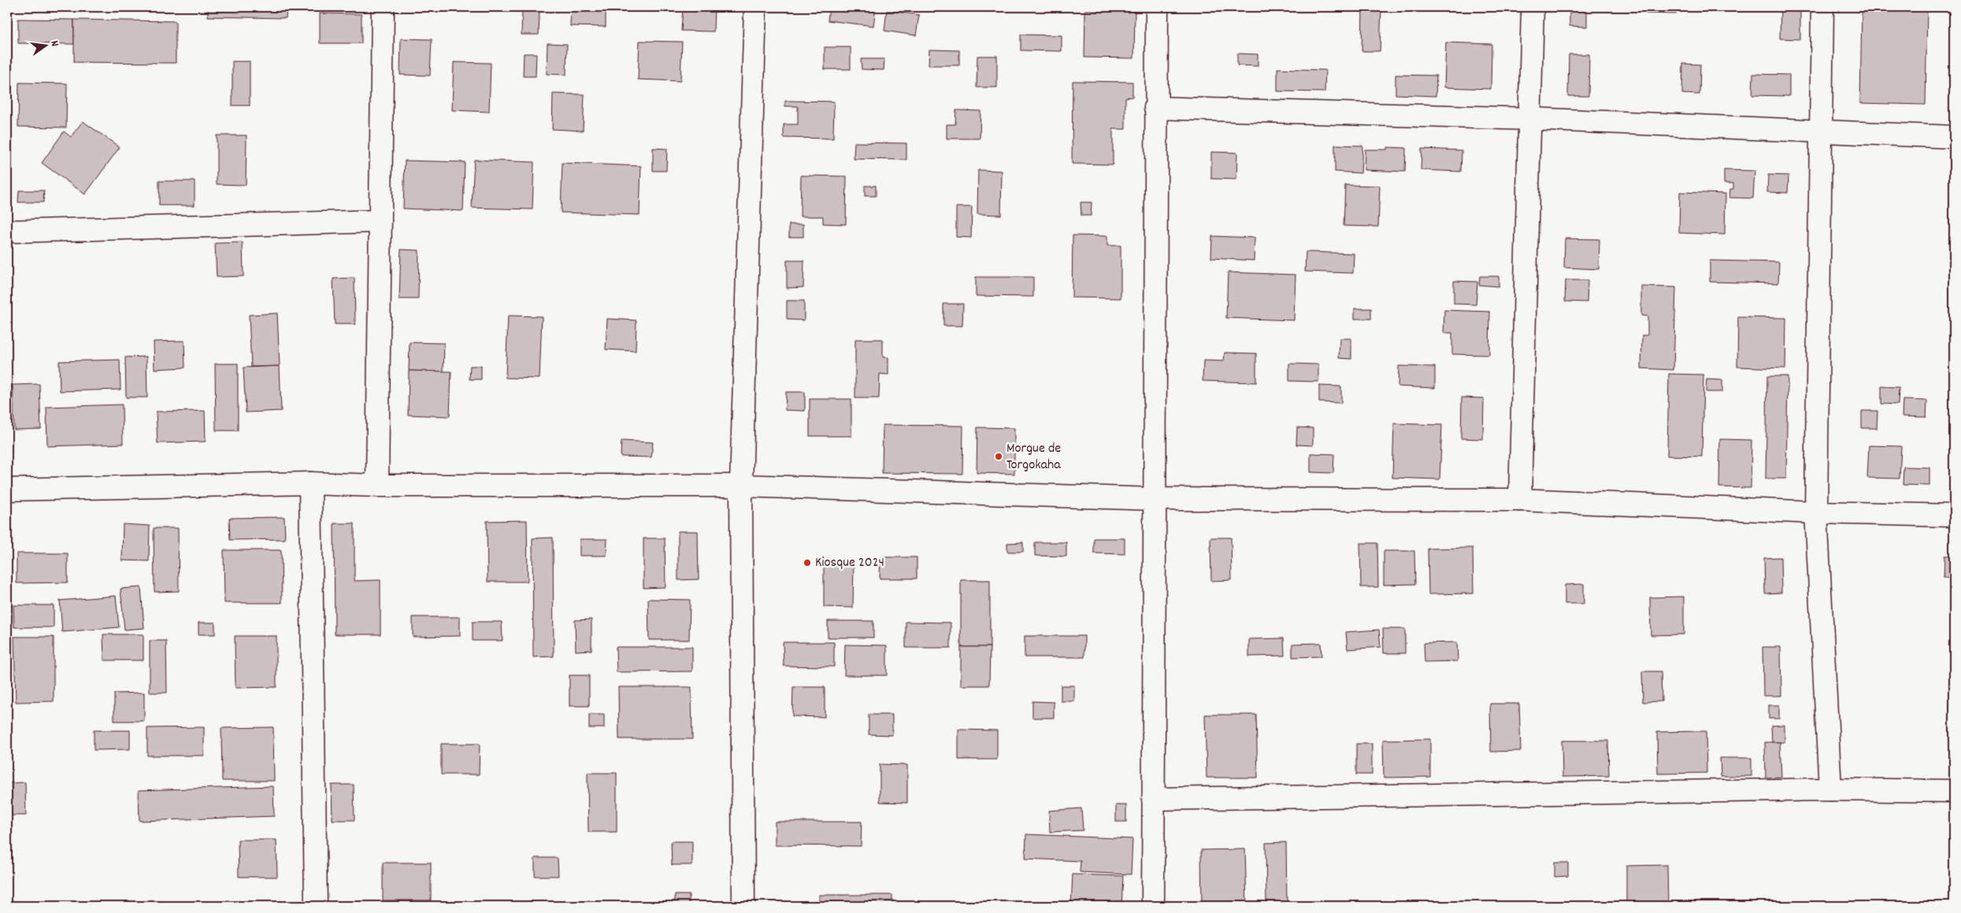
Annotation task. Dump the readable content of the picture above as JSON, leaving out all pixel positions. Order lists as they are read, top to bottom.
{
  "places": ["Morgue de Torgokaha", "Kiosque 2024"],
  "north": "right"
}
